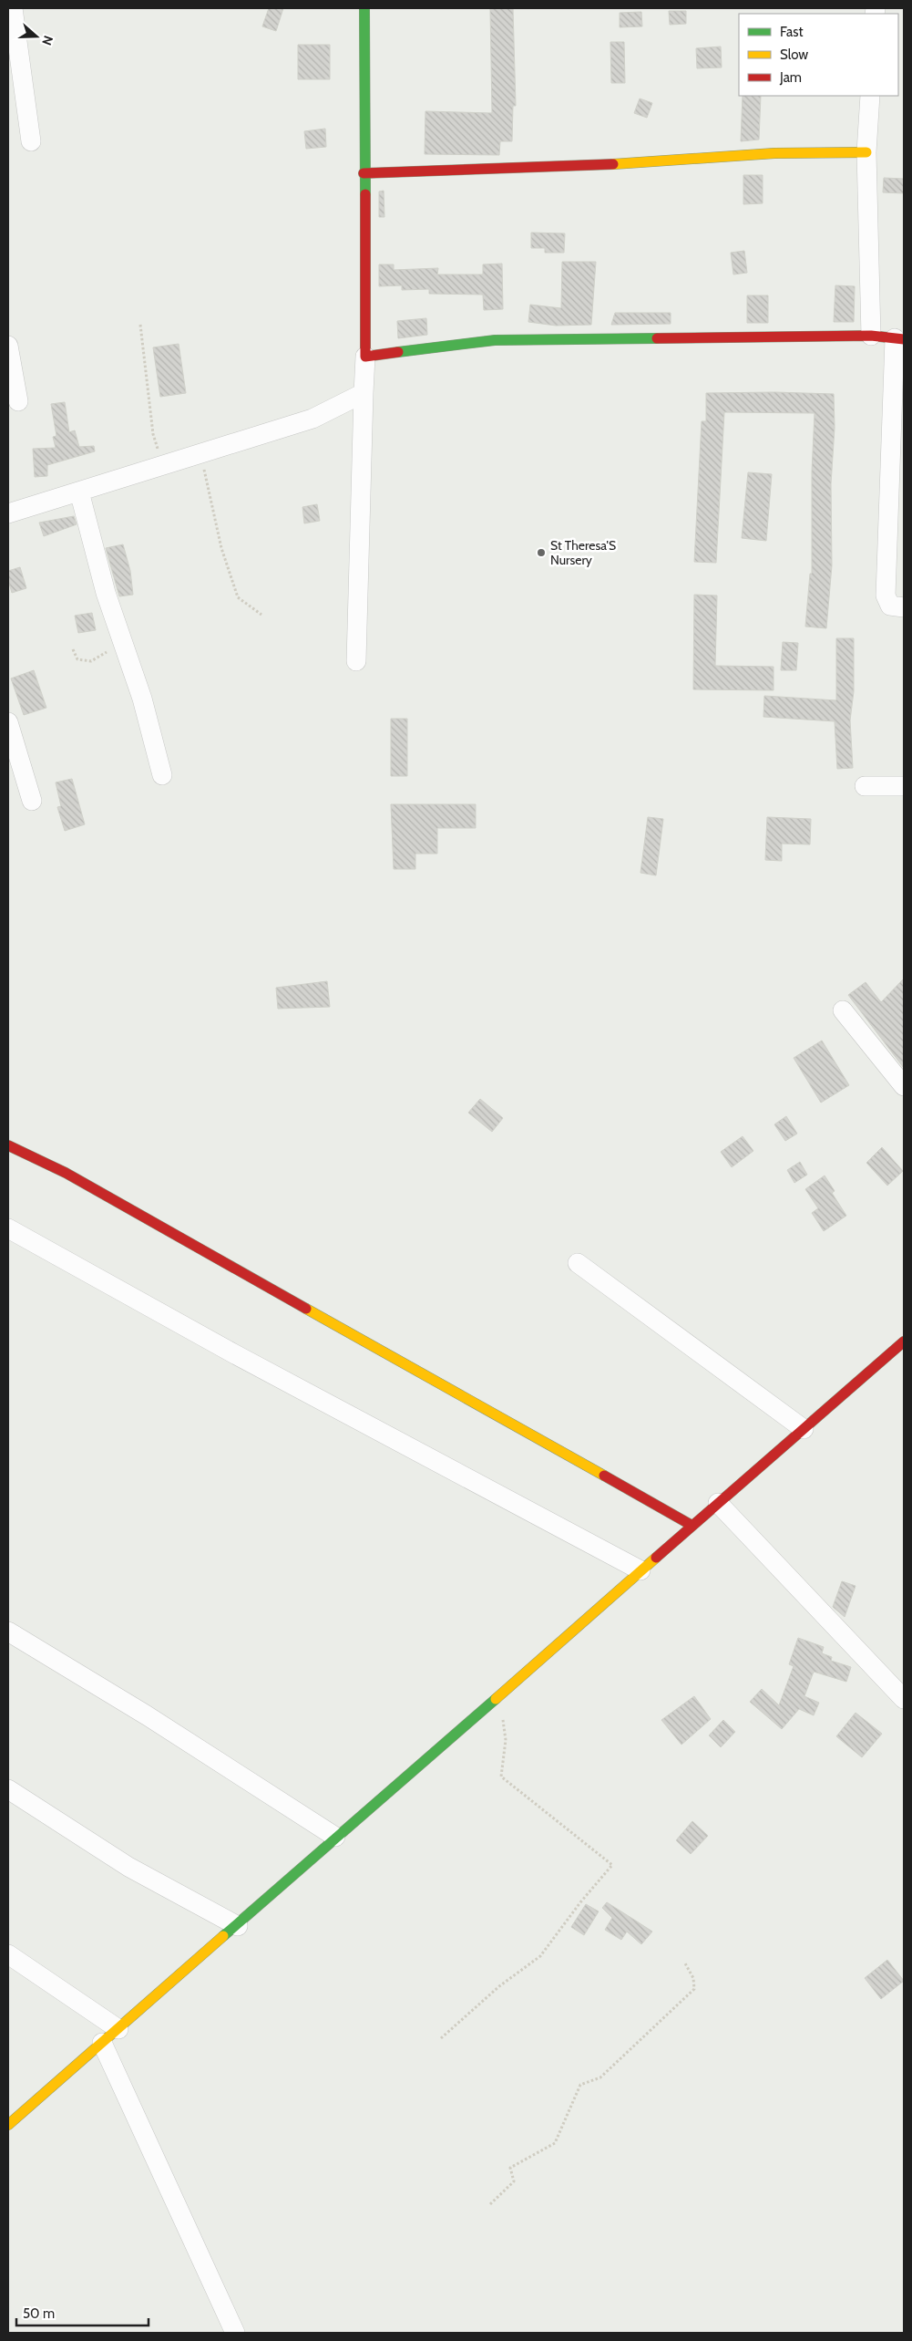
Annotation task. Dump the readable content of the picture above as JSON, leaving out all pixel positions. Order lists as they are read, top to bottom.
{
  "places": ["St Theresa'S Nursery"],
  "legend": ["Fast", "Slow", "Jam"],
  "scale_bar": "50 m",
  "north": "right"
}
